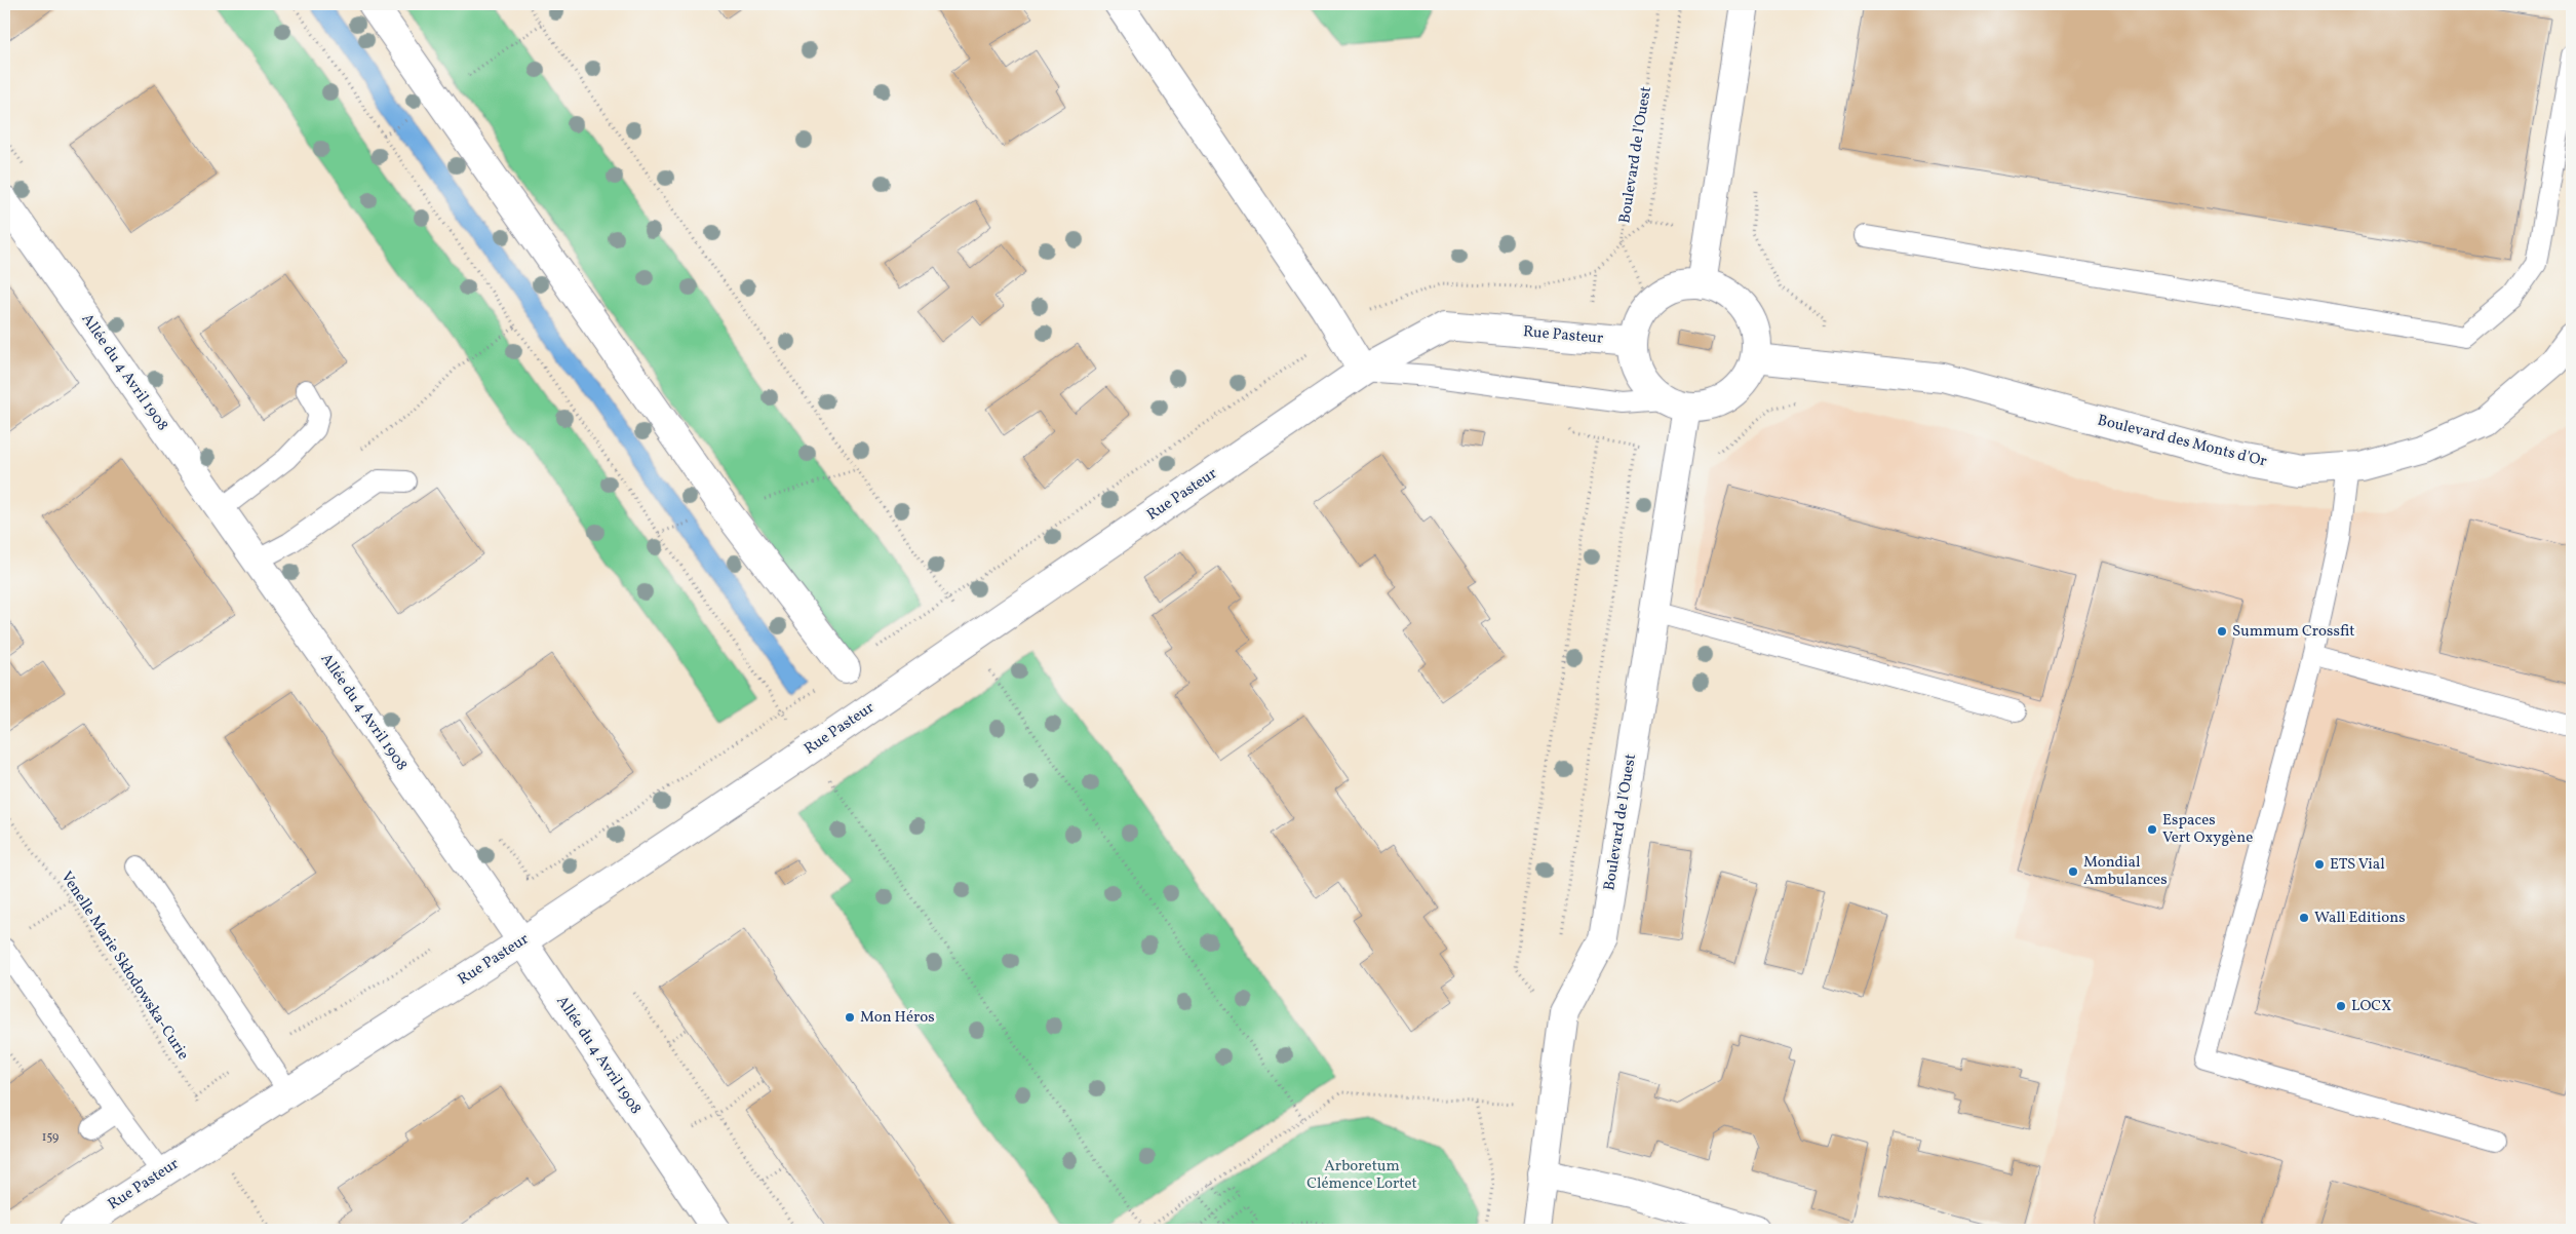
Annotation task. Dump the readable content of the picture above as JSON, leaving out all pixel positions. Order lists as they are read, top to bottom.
{
  "streets": {
    "street": [
      "Boulevard de l'Ouest",
      "Rue Pasteur",
      "Allée du 4 Avril 1908",
      "Boulevard des Monts d'Or"
    ],
    "path": ["Venelle Marie Skłodowska-Curie"]
  },
  "crossings": [
    ["Boulevard de l'Ouest", "Rue Pasteur"],
    ["Boulevard de l'Ouest", "Boulevard des Monts d'Or"],
    ["Rue Pasteur", "Allée du 4 Avril 1908"],
    ["Rue Pasteur", "Boulevard des Monts d'Or"],
    ["Rue Pasteur", "Venelle Marie Skłodowska-Curie"]
  ],
  "parks": ["Arboretum Clémence Lortet"],
  "places": [
    "Summum Crossfit",
    "Espaces Vert Oxygène",
    "ETS Vial",
    "Mondial Ambulances",
    "Wall Editions",
    "LOCX",
    "Mon Héros"
  ],
  "house_numbers": ["159"]
}
